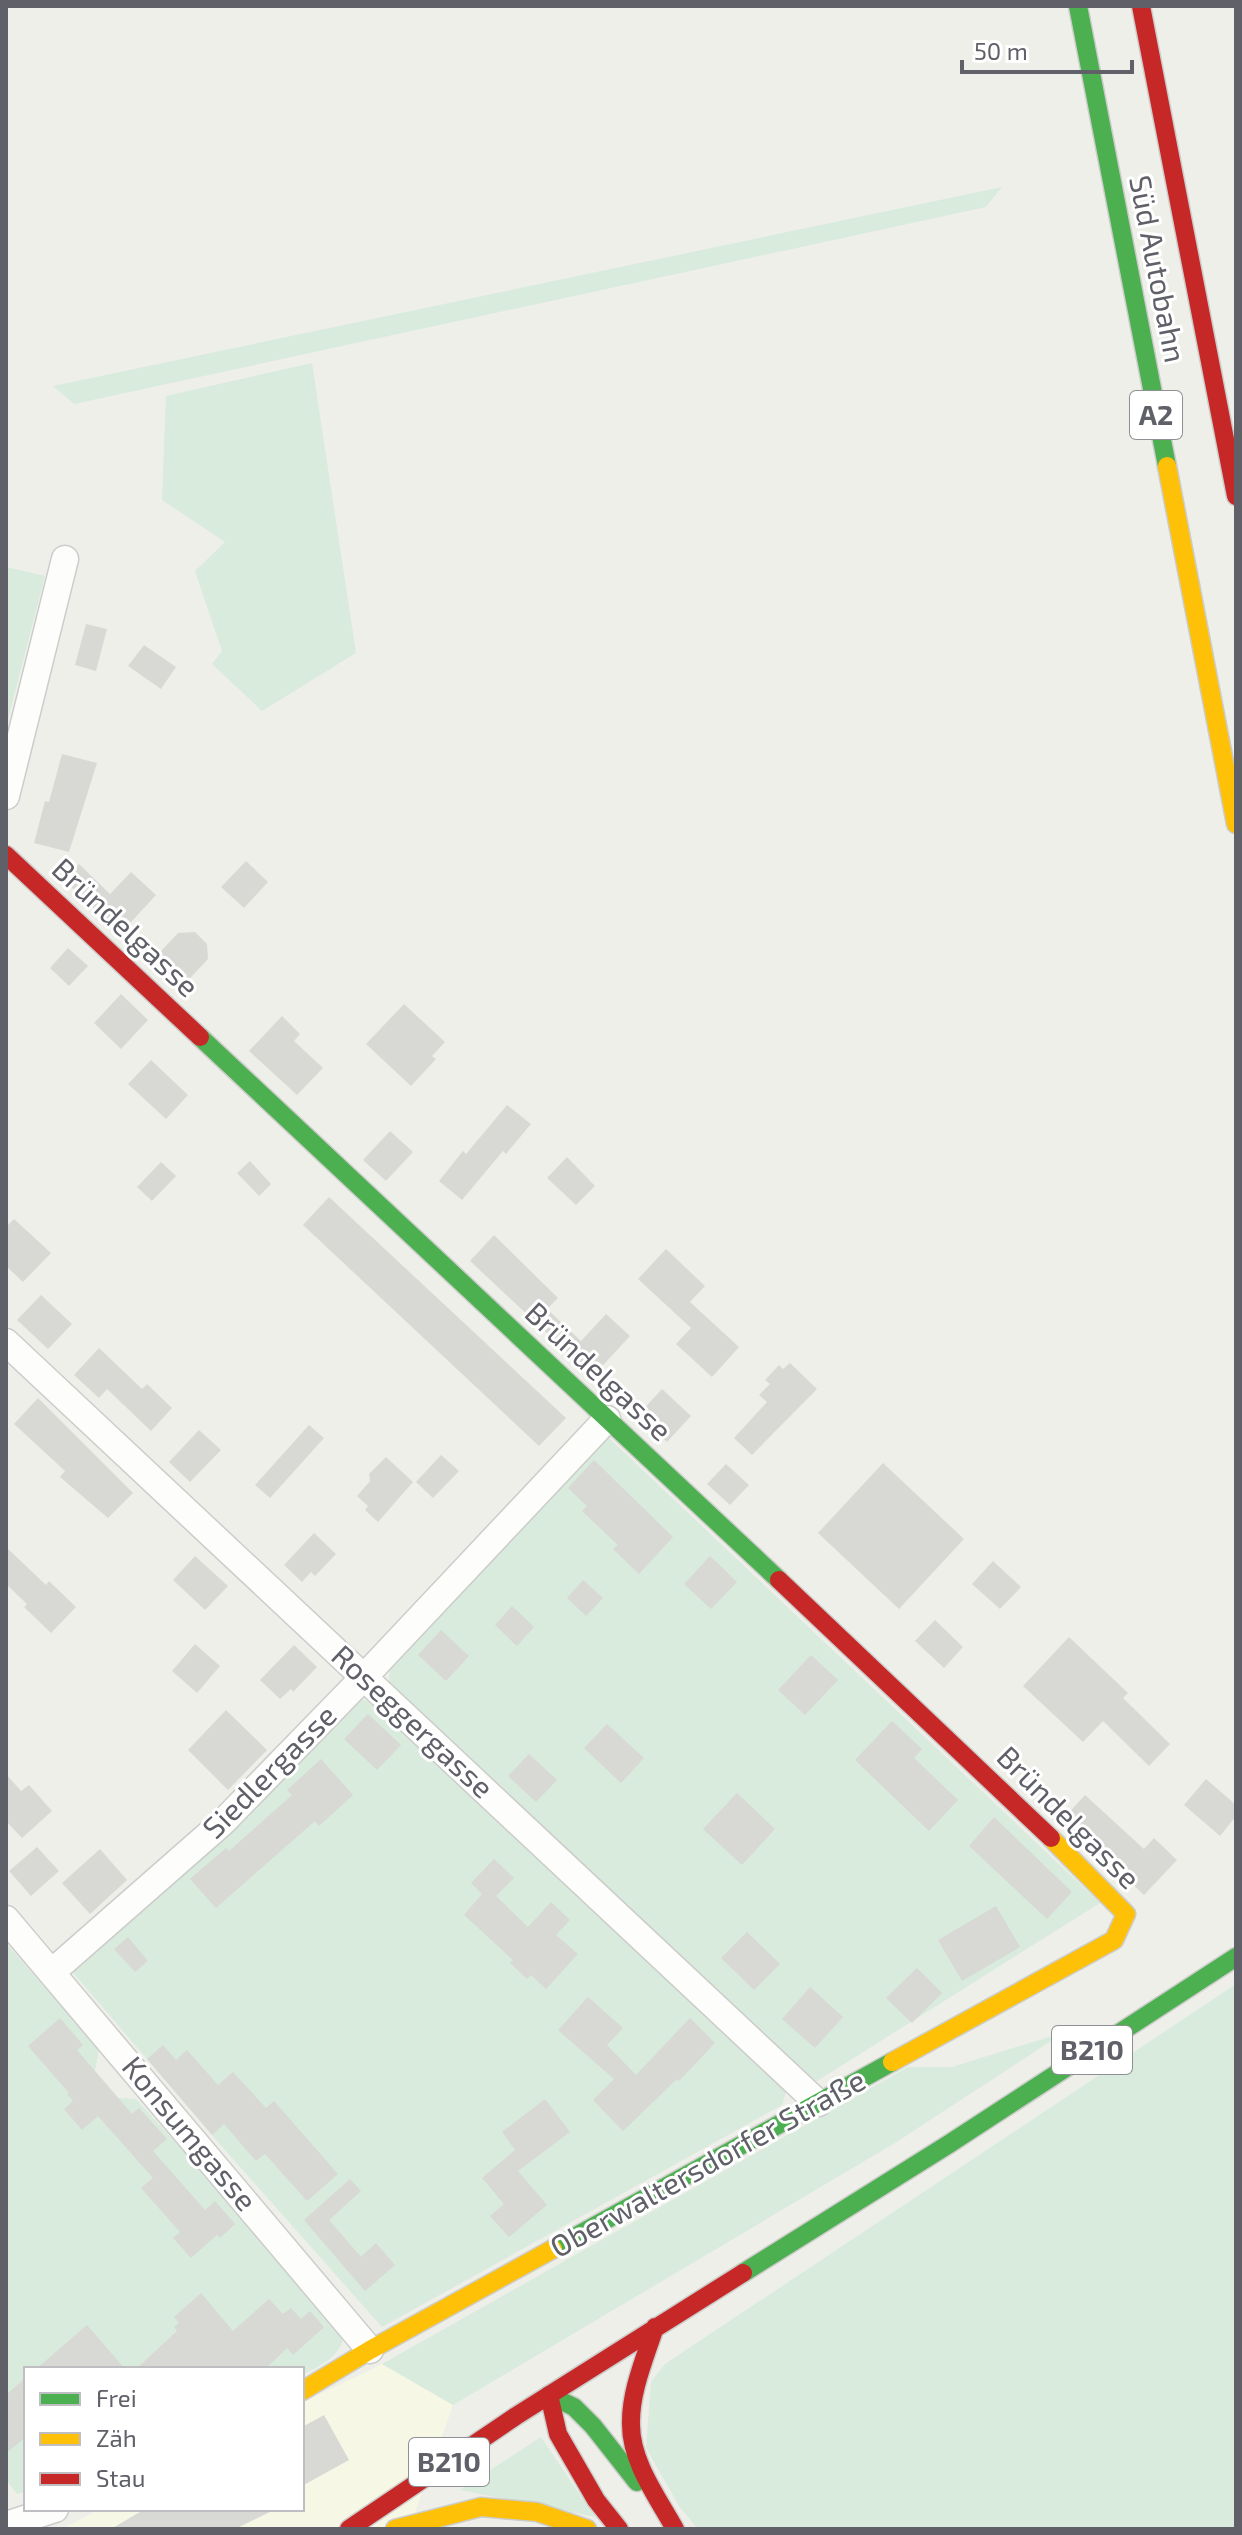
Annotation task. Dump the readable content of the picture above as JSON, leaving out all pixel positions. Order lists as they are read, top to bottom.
{
  "streets": {
    "main road": [
      "Süd Autobahn",
      "A2",
      "Bründelgasse",
      "B210",
      "Oberwaltersdorfer Straße"
    ],
    "street": ["Roseggergasse", "Siedlergasse", "Konsumgasse"]
  },
  "crossings": [
    ["Bründelgasse", "Siedlergasse"],
    ["Bründelgasse", "Oberwaltersdorfer Straße"],
    ["Roseggergasse", "Siedlergasse"],
    ["Roseggergasse", "Oberwaltersdorfer Straße"],
    ["Siedlergasse", "Konsumgasse"],
    ["Konsumgasse", "Oberwaltersdorfer Straße"]
  ],
  "legend": ["Frei", "Zäh", "Stau"],
  "scale_bar": "50 m"
}
